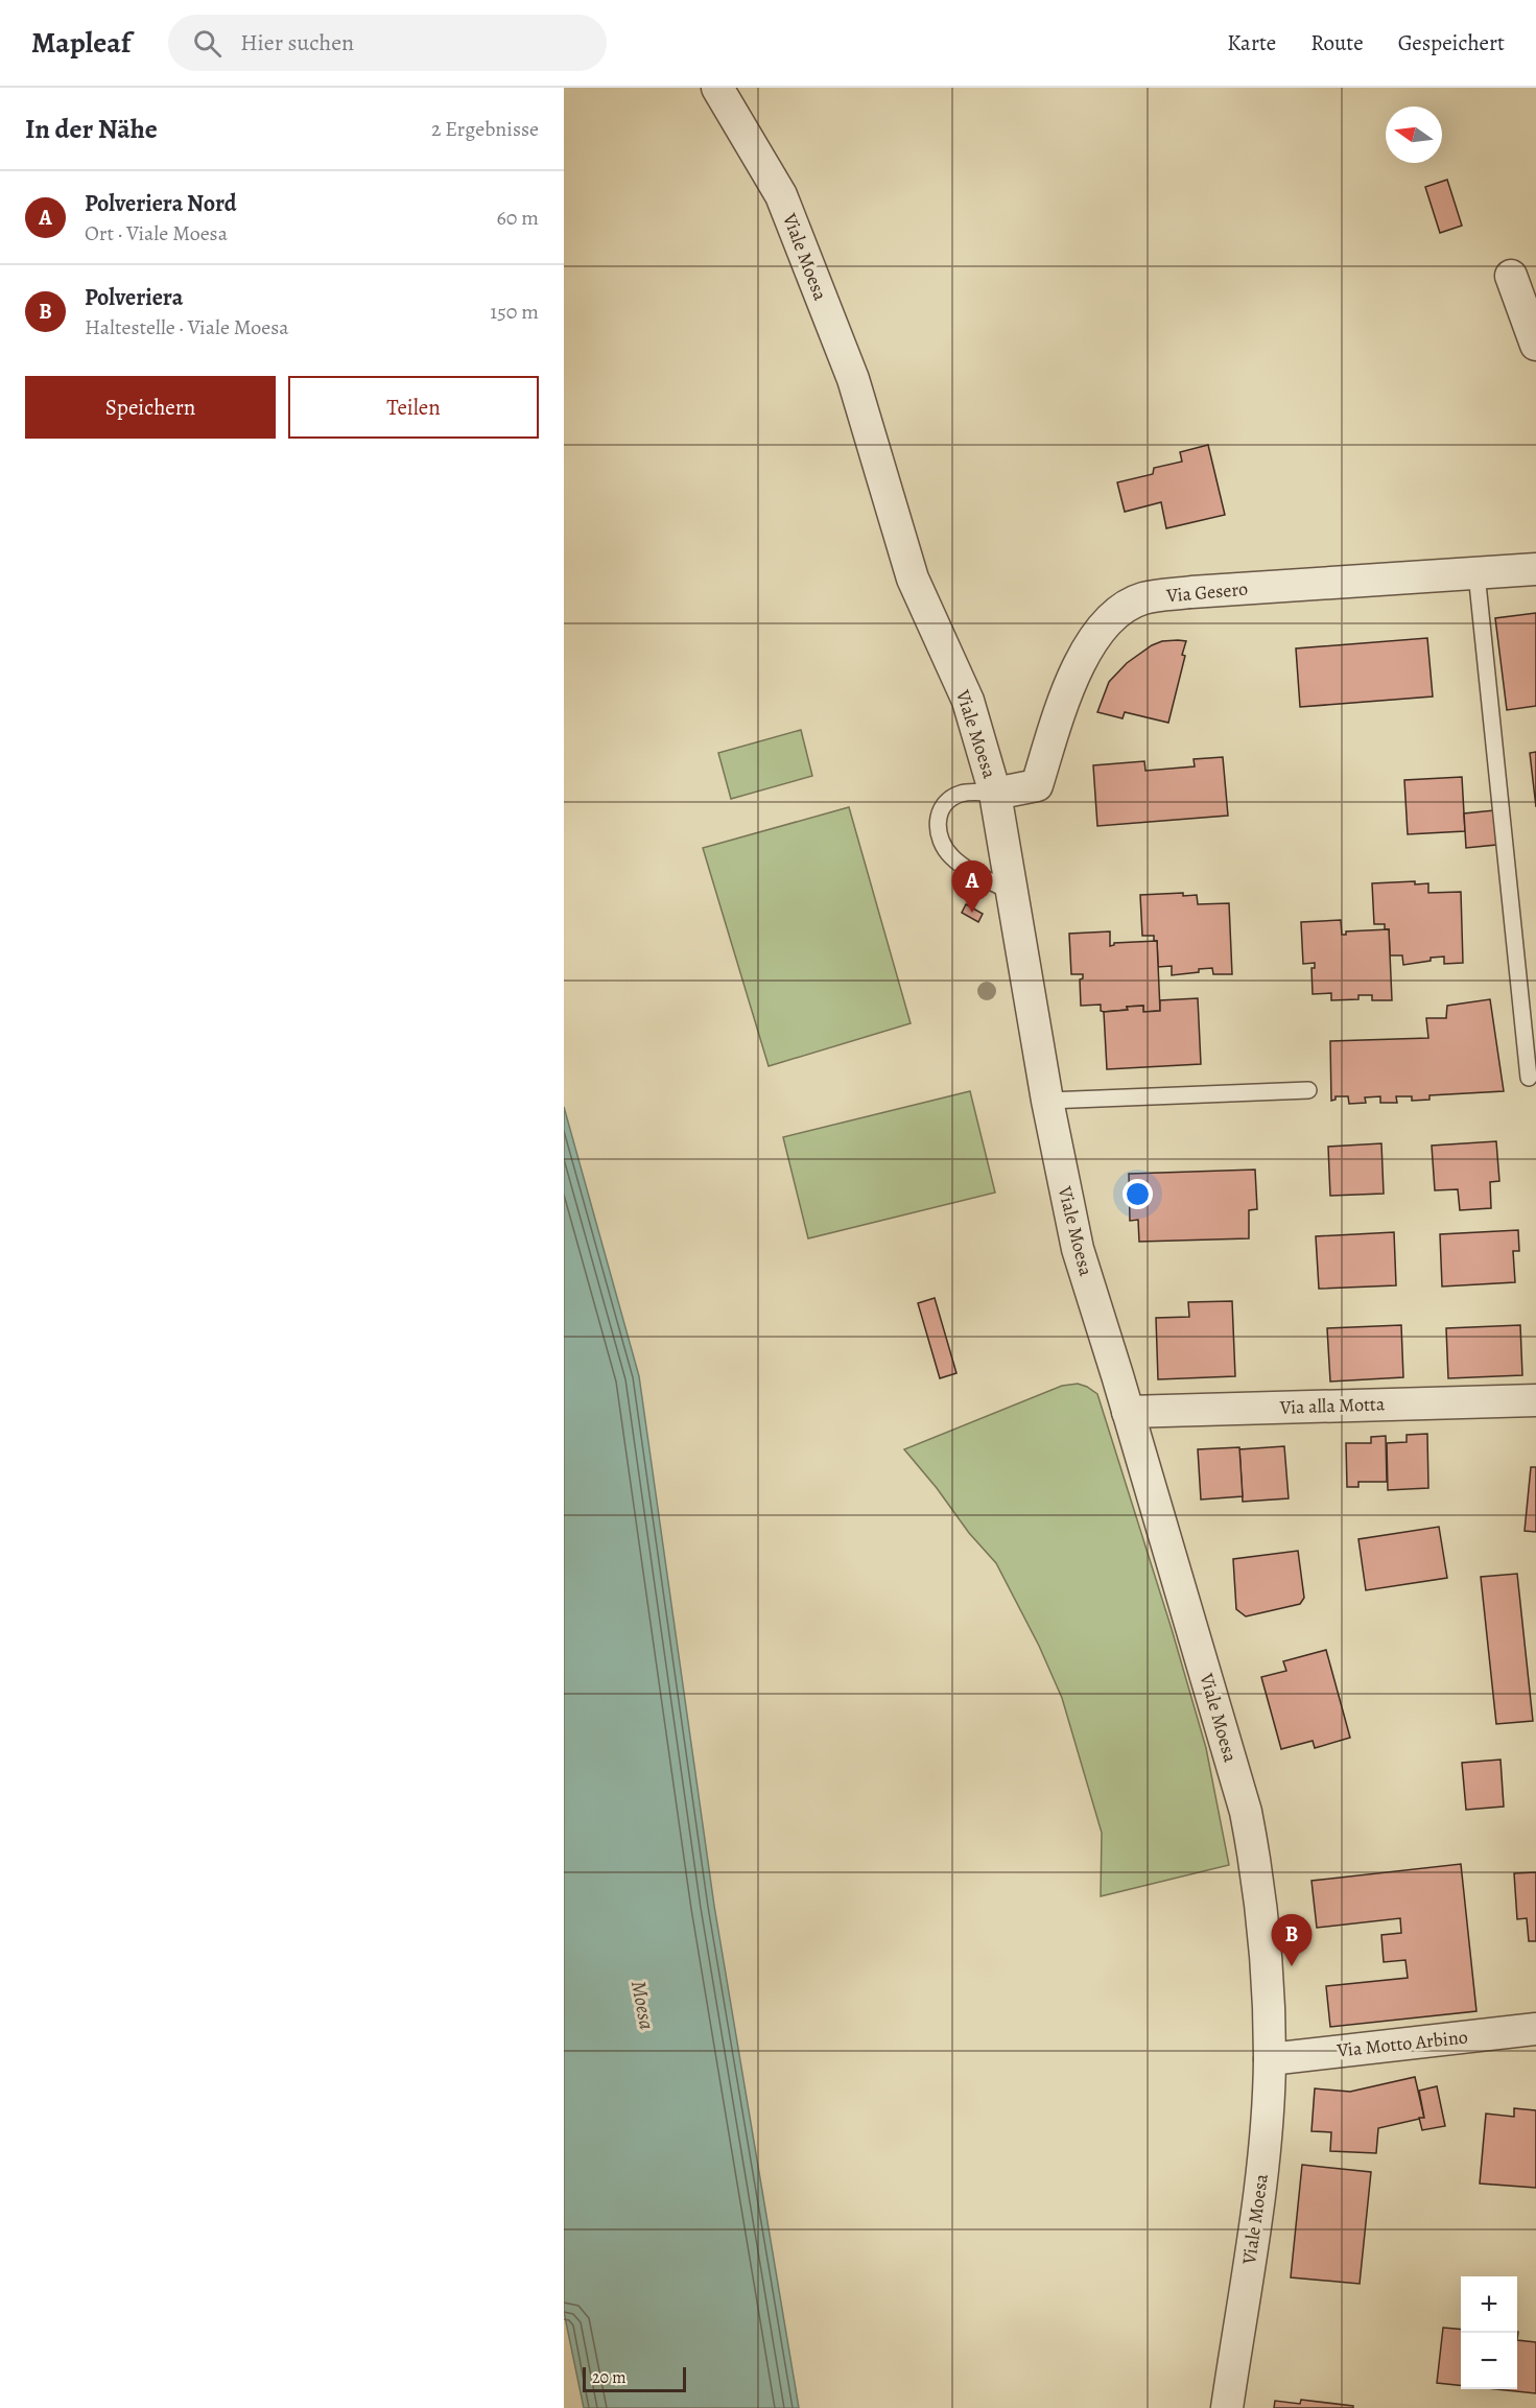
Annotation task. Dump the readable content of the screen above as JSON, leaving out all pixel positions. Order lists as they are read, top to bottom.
{
  "streets": {
    "street": [
      "Viale Moesa",
      "Via Gesero",
      "Via alla Motta",
      "Via Motto Arbino"
    ]
  },
  "crossings": [
    ["Viale Moesa", "Via Gesero"],
    ["Viale Moesa", "Via alla Motta"],
    ["Viale Moesa", "Via Motto Arbino"]
  ],
  "water": ["Moesa"],
  "scale_bar": "20 m",
  "north": "left",
  "page": {
    "header": "Mapleaf",
    "search": "Hier suchen",
    "nav": ["Karte", "Route", "Gespeichert"],
    "heading": ["In der Nähe", "2 Ergebnisse"],
    "list": [
      {
        "mark": "A",
        "name": "Polveriera Nord",
        "note": "Ort · Viale Moesa",
        "value": "60 m"
      },
      {
        "mark": "B",
        "name": "Polveriera",
        "note": "Haltestelle · Viale Moesa",
        "value": "150 m"
      }
    ],
    "buttons": ["Speichern", "Teilen"],
    "pins": ["A", "B"],
    "map_buttons": ["+", "−"],
    "scale": "20 m"
  }
}
